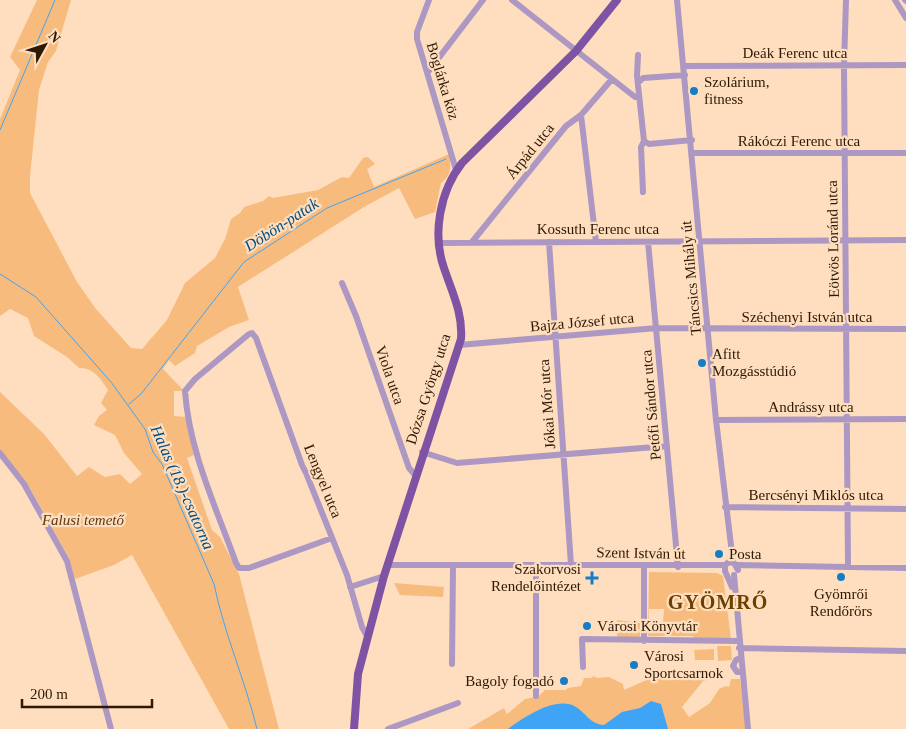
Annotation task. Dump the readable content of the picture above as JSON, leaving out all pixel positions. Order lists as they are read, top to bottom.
{
  "streets": {
    "main road": ["Dózsa György utca"],
    "street": [
      "Deák Ferenc utca",
      "Boglárka köz",
      "Rákóczi Ferenc utca",
      "Árpád utca",
      "Kossuth Ferenc utca",
      "Eötvös Loránd utca",
      "Táncsics Mihály út",
      "Széchenyi István utca",
      "Bajza József utca",
      "Viola utca",
      "Jókai Mór utca",
      "Petőfi Sándor utca",
      "Andrássy utca",
      "Lengyel utca",
      "Bercsényi Miklós utca",
      "Szent István út"
    ]
  },
  "crossings": [
    ["Deák Ferenc utca", "Eötvös Loránd utca"],
    ["Deák Ferenc utca", "Táncsics Mihály út"],
    ["Boglárka köz", "Dózsa György utca"],
    ["Rákóczi Ferenc utca", "Eötvös Loránd utca"],
    ["Rákóczi Ferenc utca", "Táncsics Mihály út"],
    ["Árpád utca", "Kossuth Ferenc utca"],
    ["Kossuth Ferenc utca", "Eötvös Loránd utca"],
    ["Kossuth Ferenc utca", "Táncsics Mihály út"],
    ["Kossuth Ferenc utca", "Dózsa György utca"],
    ["Kossuth Ferenc utca", "Jókai Mór utca"],
    ["Kossuth Ferenc utca", "Petőfi Sándor utca"],
    ["Eötvös Loránd utca", "Széchenyi István utca"],
    ["Eötvös Loránd utca", "Andrássy utca"],
    ["Eötvös Loránd utca", "Bercsényi Miklós utca"],
    ["Táncsics Mihály út", "Széchenyi István utca"],
    ["Táncsics Mihály út", "Bajza József utca"],
    ["Táncsics Mihály út", "Andrássy utca"],
    ["Táncsics Mihály út", "Bercsényi Miklós utca"],
    ["Táncsics Mihály út", "Szent István út"],
    ["Széchenyi István utca", "Bajza József utca"],
    ["Bajza József utca", "Dózsa György utca"],
    ["Bajza József utca", "Jókai Mór utca"],
    ["Bajza József utca", "Petőfi Sándor utca"],
    ["Viola utca", "Dózsa György utca"],
    ["Dózsa György utca", "Lengyel utca"],
    ["Dózsa György utca", "Szent István út"],
    ["Jókai Mór utca", "Szent István út"],
    ["Petőfi Sándor utca", "Szent István út"]
  ],
  "districts": ["GYÖMRŐ"],
  "water": ["Döbön-patak", "Halas (18.)-csatorna"],
  "parks": ["Falusi temető"],
  "places": {
    "other": [
      "Szolárium, fitness",
      "Afitt Mozgásstúdió",
      "Posta",
      "Gyömrői Rendőrörs",
      "Városi Könyvtár",
      "Városi Sportcsarnok",
      "Bagoly fogadó"
    ],
    "health": ["Szakorvosi Rendelőintézet"]
  },
  "scale_bar": "200 m",
  "north": "top right"
}
